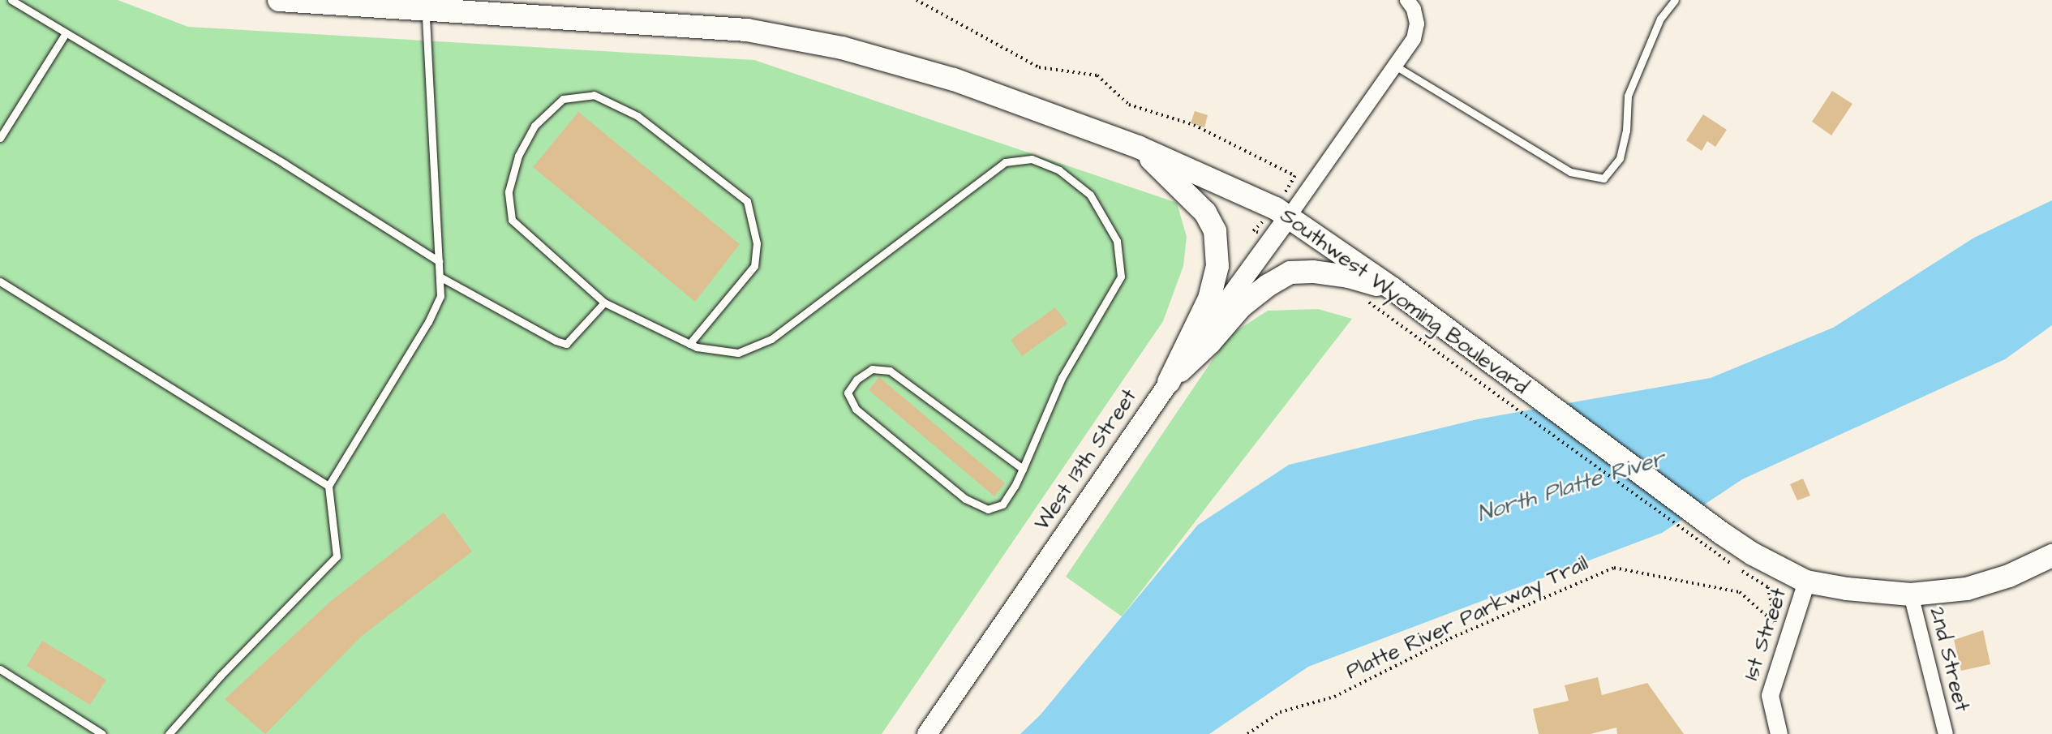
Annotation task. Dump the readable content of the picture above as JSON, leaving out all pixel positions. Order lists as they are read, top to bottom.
{
  "streets": {
    "main road": ["Southwest Wyoming Boulevard", "West 13th Street"],
    "street": ["1st Street", "2nd Street"],
    "path": ["Platte River Parkway Trail"]
  },
  "crossings": [
    ["Southwest Wyoming Boulevard", "West 13th Street"],
    ["Southwest Wyoming Boulevard", "1st Street"],
    ["Southwest Wyoming Boulevard", "2nd Street"]
  ],
  "water": ["North Platte River"]
}
